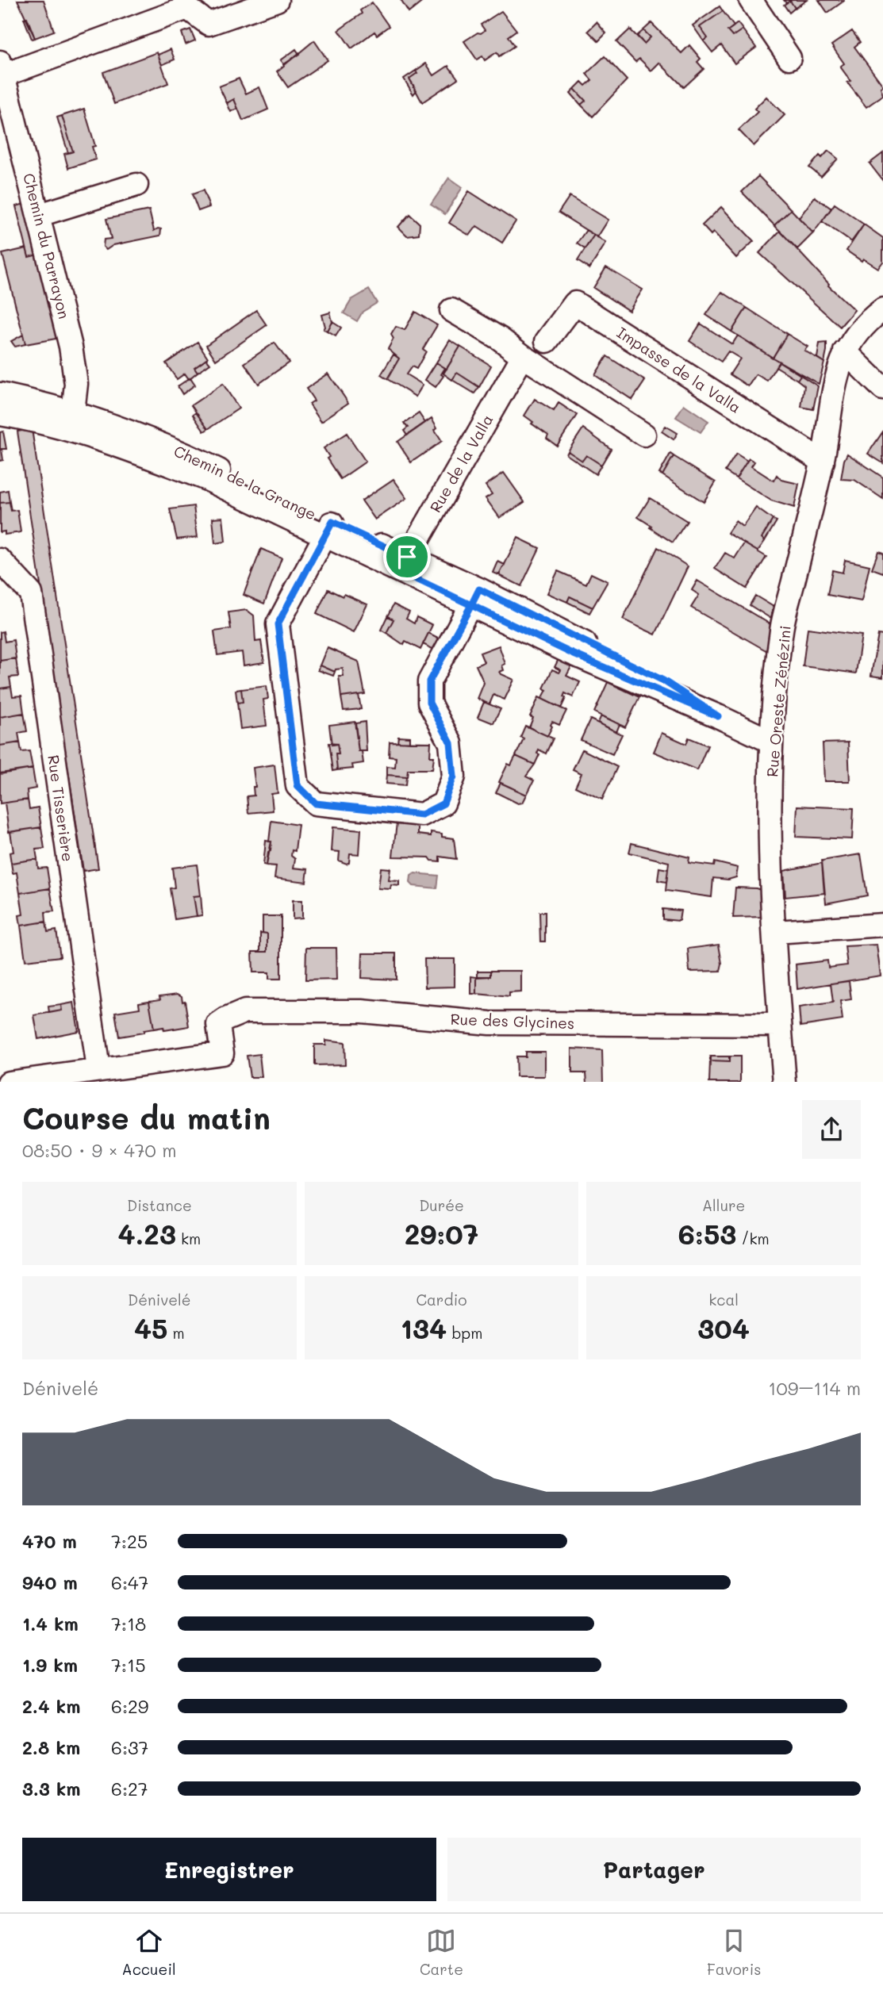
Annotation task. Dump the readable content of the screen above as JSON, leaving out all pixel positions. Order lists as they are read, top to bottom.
{
  "streets": {
    "street": [
      "Chemin du Parrayon",
      "Impasse de la Valla",
      "Rue de la Valla",
      "Chemin de la Grange",
      "Rue Oreste Zénézini",
      "Rue Tisserière",
      "Rue des Glycines"
    ]
  },
  "crossings": [
    ["Chemin du Parrayon", "Chemin de la Grange"],
    ["Impasse de la Valla", "Rue Oreste Zénézini"],
    ["Rue de la Valla", "Chemin de la Grange"],
    ["Chemin de la Grange", "Rue Oreste Zénézini"],
    ["Rue Oreste Zénézini", "Rue des Glycines"],
    ["Rue Tisserière", "Rue des Glycines"]
  ],
  "page": {
    "heading": ["Course du matin", "08:50 · 9 × 470 m"],
    "stats": [
      ["Distance", "4.23 km"],
      ["Durée", "29:07"],
      ["Allure", "6:53 /km"],
      ["Dénivelé", "45 m"],
      ["Cardio", "134 bpm"],
      ["kcal", "304"]
    ],
    "chart": ["Dénivelé", "109–114 m"],
    "list": [
      {
        "name": "470 m",
        "note": "7:25"
      },
      {
        "name": "940 m",
        "note": "6:47"
      },
      {
        "name": "1.4 km",
        "note": "7:18"
      },
      {
        "name": "1.9 km",
        "note": "7:15"
      },
      {
        "name": "2.4 km",
        "note": "6:29"
      },
      {
        "name": "2.8 km",
        "note": "6:37"
      },
      {
        "name": "3.3 km",
        "note": "6:27"
      }
    ],
    "buttons": ["Enregistrer", "Partager"],
    "tabs": ["Accueil", "Carte", "Favoris"]
  }
}
